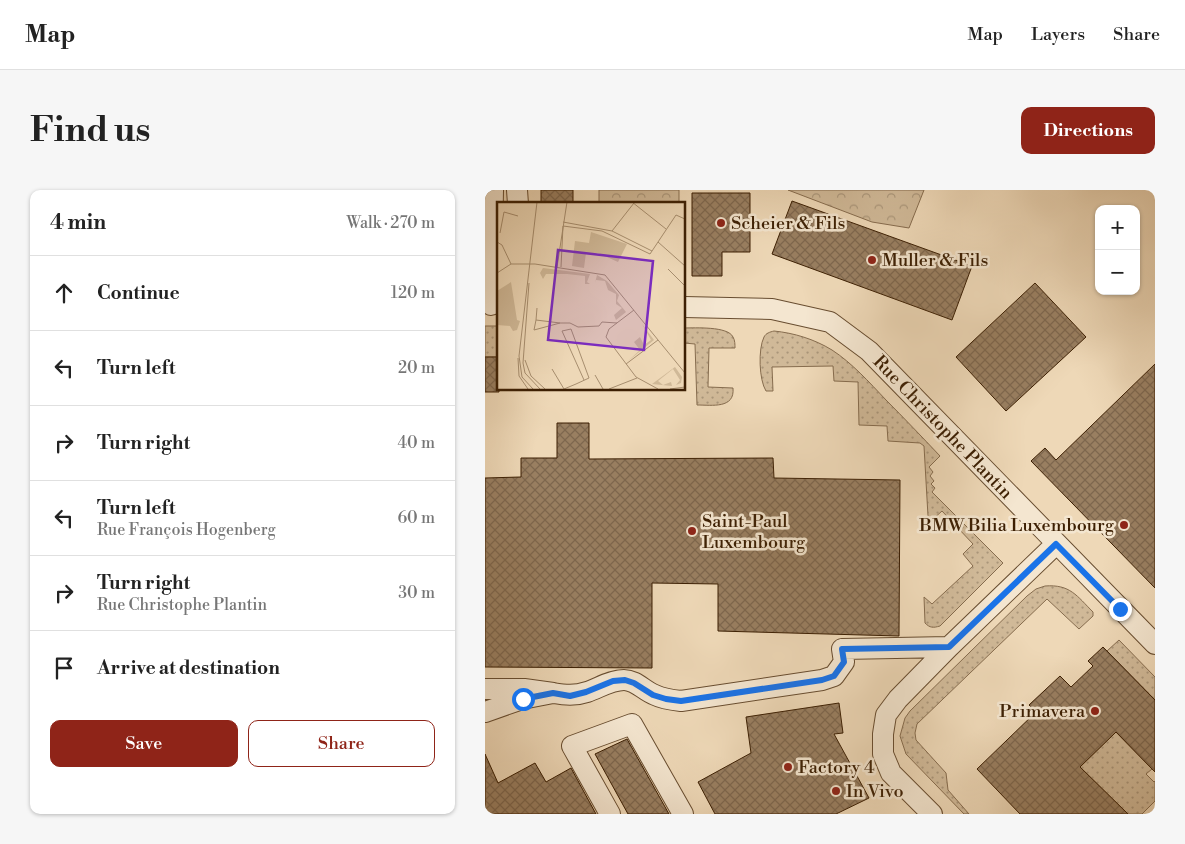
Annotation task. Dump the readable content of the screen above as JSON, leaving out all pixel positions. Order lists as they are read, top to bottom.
{
  "streets": {
    "street": ["Rue Christophe Plantin"]
  },
  "places": [
    "Scheier & Fils",
    "Muller & Fils",
    "BMW Bilia Luxembourg",
    "Saint-Paul Luxembourg",
    "Primavera",
    "Factory 4",
    "In Vivo"
  ],
  "page": {
    "header": "Map",
    "nav": ["Map", "Layers", "Share"],
    "buttons": [
      "Directions",
      ["Save", "Share"]
    ],
    "title": "Find us",
    "heading": ["4 min", "Walk · 270 m"],
    "map_buttons": ["+", "−"],
    "list": [
      ["Continue", "120 m"],
      ["Turn left", "20 m"],
      ["Turn right", "40 m"],
      ["Turn left", "Rue François Hogenberg", "60 m"],
      ["Turn right", "Rue Christophe Plantin", "30 m"],
      "Arrive at destination"
    ]
  }
}
